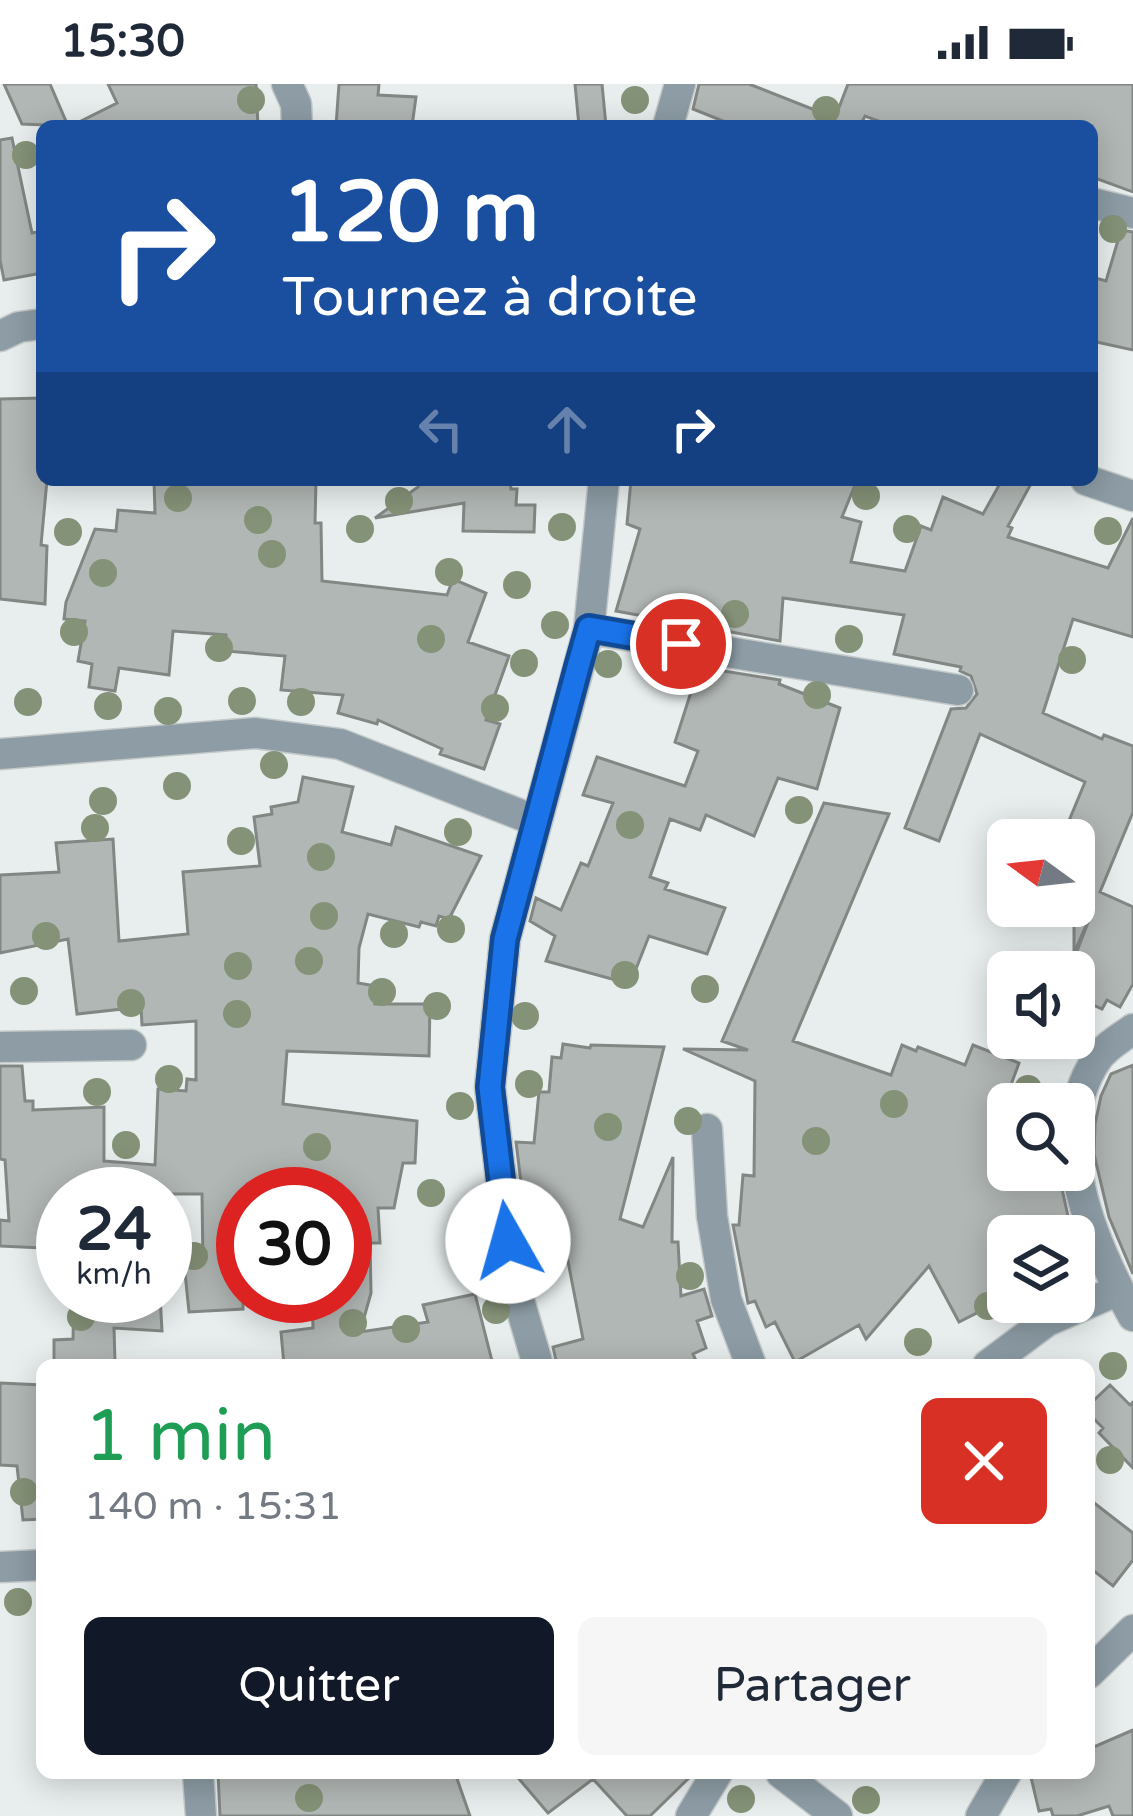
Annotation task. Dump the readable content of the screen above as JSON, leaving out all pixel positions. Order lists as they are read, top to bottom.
{
  "north": "left",
  "page": {
    "status": "15:30",
    "turn": ["120 m", "Tournez à droite"],
    "speed": "24 km/h",
    "limit": "30",
    "heading": ["1 min", "140 m · 15:31"],
    "buttons": ["Quitter", "Partager"]
  }
}
